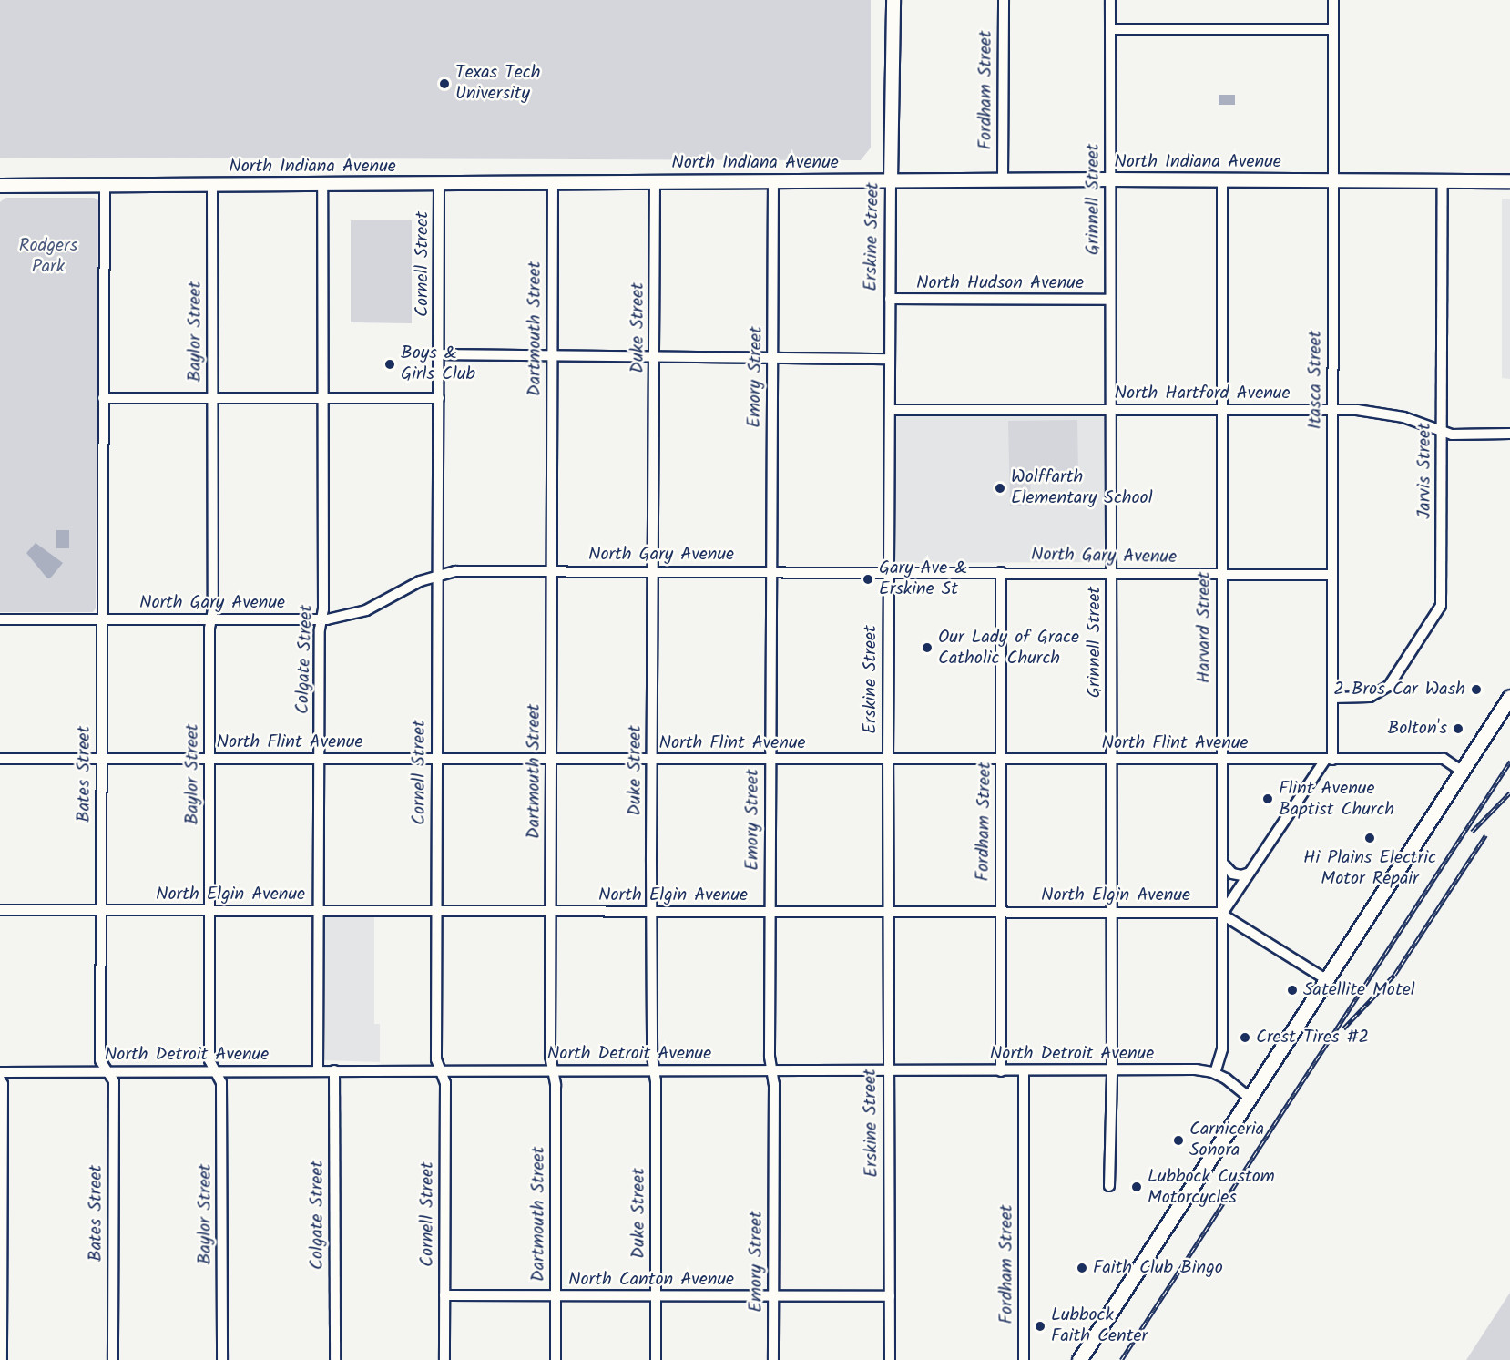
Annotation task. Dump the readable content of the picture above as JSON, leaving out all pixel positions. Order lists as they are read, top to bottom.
{
  "streets": {
    "main road": ["North Indiana Avenue", "Erskine Street"],
    "street": [
      "Fordham Street",
      "Grinnell Street",
      "Cornell Street",
      "North Hudson Avenue",
      "Duke Street",
      "Dartmouth Street",
      "Baylor Street",
      "Emory Street",
      "Itasca Street",
      "North Hartford Avenue",
      "Jarvis Street",
      "North Gary Avenue",
      "Harvard Street",
      "Colgate Street",
      "North Flint Avenue",
      "Bates Street",
      "North Elgin Avenue",
      "North Detroit Avenue",
      "North Canton Avenue"
    ]
  },
  "crossings": [
    ["Fordham Street", "North Indiana Avenue"],
    ["Fordham Street", "North Gary Avenue"],
    ["Fordham Street", "North Flint Avenue"],
    ["Fordham Street", "North Elgin Avenue"],
    ["Fordham Street", "North Detroit Avenue"],
    ["North Indiana Avenue", "Grinnell Street"],
    ["North Indiana Avenue", "Erskine Street"],
    ["North Indiana Avenue", "Cornell Street"],
    ["North Indiana Avenue", "Duke Street"],
    ["North Indiana Avenue", "Dartmouth Street"],
    ["North Indiana Avenue", "Baylor Street"],
    ["North Indiana Avenue", "Emory Street"],
    ["North Indiana Avenue", "Itasca Street"],
    ["North Indiana Avenue", "Jarvis Street"],
    ["North Indiana Avenue", "Harvard Street"],
    ["North Indiana Avenue", "Colgate Street"],
    ["North Indiana Avenue", "Bates Street"],
    ["Grinnell Street", "North Hudson Avenue"],
    ["Grinnell Street", "North Hartford Avenue"],
    ["Grinnell Street", "North Gary Avenue"],
    ["Grinnell Street", "North Flint Avenue"],
    ["Grinnell Street", "North Elgin Avenue"],
    ["Grinnell Street", "North Detroit Avenue"],
    ["Erskine Street", "North Hudson Avenue"],
    ["Erskine Street", "North Hartford Avenue"],
    ["Erskine Street", "North Gary Avenue"],
    ["Erskine Street", "North Flint Avenue"],
    ["Erskine Street", "North Elgin Avenue"],
    ["Erskine Street", "North Detroit Avenue"],
    ["Erskine Street", "North Canton Avenue"],
    ["Cornell Street", "North Gary Avenue"],
    ["Cornell Street", "North Flint Avenue"],
    ["Cornell Street", "North Elgin Avenue"],
    ["Cornell Street", "North Detroit Avenue"],
    ["Cornell Street", "North Canton Avenue"],
    ["Duke Street", "North Gary Avenue"],
    ["Duke Street", "North Flint Avenue"],
    ["Duke Street", "North Elgin Avenue"],
    ["Duke Street", "North Detroit Avenue"],
    ["Duke Street", "North Canton Avenue"],
    ["Dartmouth Street", "North Gary Avenue"],
    ["Dartmouth Street", "North Flint Avenue"],
    ["Dartmouth Street", "North Elgin Avenue"],
    ["Dartmouth Street", "North Detroit Avenue"],
    ["Dartmouth Street", "North Canton Avenue"],
    ["Baylor Street", "North Gary Avenue"],
    ["Baylor Street", "North Flint Avenue"],
    ["Baylor Street", "North Elgin Avenue"],
    ["Baylor Street", "North Detroit Avenue"],
    ["Emory Street", "North Gary Avenue"],
    ["Emory Street", "North Flint Avenue"],
    ["Emory Street", "North Elgin Avenue"],
    ["Emory Street", "North Detroit Avenue"],
    ["Emory Street", "North Canton Avenue"],
    ["Itasca Street", "North Hartford Avenue"],
    ["Itasca Street", "Jarvis Street"],
    ["Itasca Street", "North Gary Avenue"],
    ["Itasca Street", "North Flint Avenue"],
    ["North Hartford Avenue", "Jarvis Street"],
    ["North Hartford Avenue", "Harvard Street"],
    ["North Gary Avenue", "Harvard Street"],
    ["North Gary Avenue", "Colgate Street"],
    ["North Gary Avenue", "Bates Street"],
    ["Harvard Street", "North Flint Avenue"],
    ["Harvard Street", "North Elgin Avenue"],
    ["Harvard Street", "North Detroit Avenue"],
    ["Colgate Street", "North Flint Avenue"],
    ["Colgate Street", "North Elgin Avenue"],
    ["Colgate Street", "North Detroit Avenue"],
    ["North Flint Avenue", "Bates Street"],
    ["Bates Street", "North Elgin Avenue"],
    ["Bates Street", "North Detroit Avenue"]
  ],
  "parks": ["Rodgers Park"],
  "places": [
    "Texas Tech University",
    "Boys & Girls Club",
    "Wolffarth Elementary School",
    "Gary Ave & Erskine St",
    "Our Lady of Grace Catholic Church",
    "2 Bros Car Wash",
    "Bolton's",
    "Flint Avenue Baptist Church",
    "Hi Plains Electric Motor Repair",
    "Satellite Motel",
    "Crest Tires #2",
    "Carniceria Sonora",
    "Lubbock Custom Motorcycles",
    "Faith Club Bingo",
    "Lubbock Faith Center"
  ]
}
